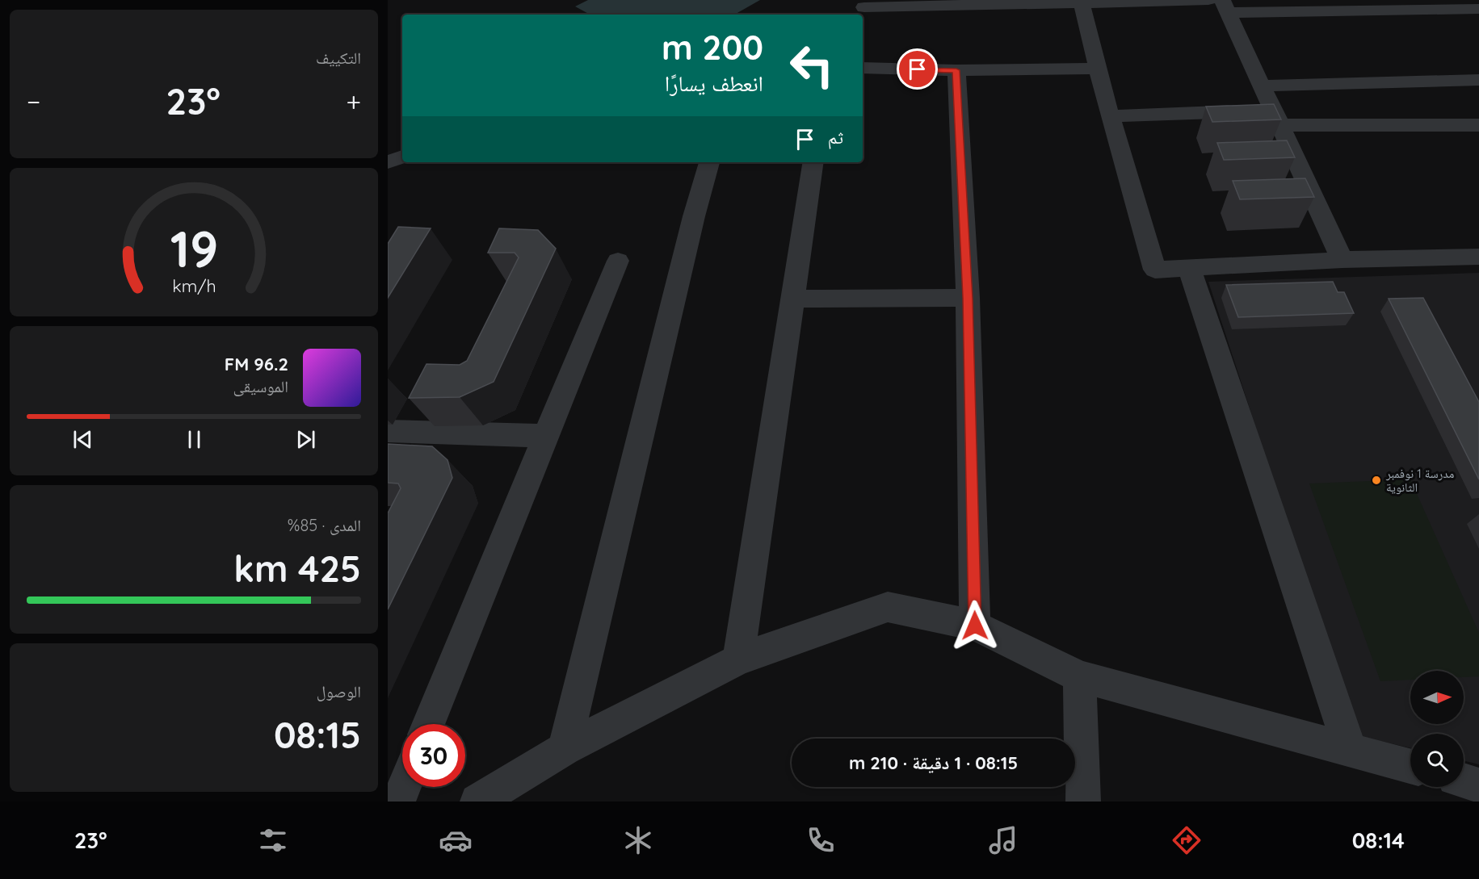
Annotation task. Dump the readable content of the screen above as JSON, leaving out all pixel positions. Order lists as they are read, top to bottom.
{
  "places": ["مدرسة 1 نوفمبر الثانوية"],
  "north": "right",
  "page": {
    "tile": [
      "التكييف",
      ["المدى · 85%", "425 km"],
      ["الوصول", "08:15"]
    ],
    "turn": ["200 m", "انعطف يسارًا"],
    "heat": ["−", "23°", "+"],
    "then": "ثم",
    "song": ["96.2 FM", "الموسيقى"],
    "limit": "30",
    "trip": "08:15 · 1 دقيقة · 210 m",
    "tabs": ["08:14", "23°"],
    "gauge": ["19", "km/h"]
  }
}
